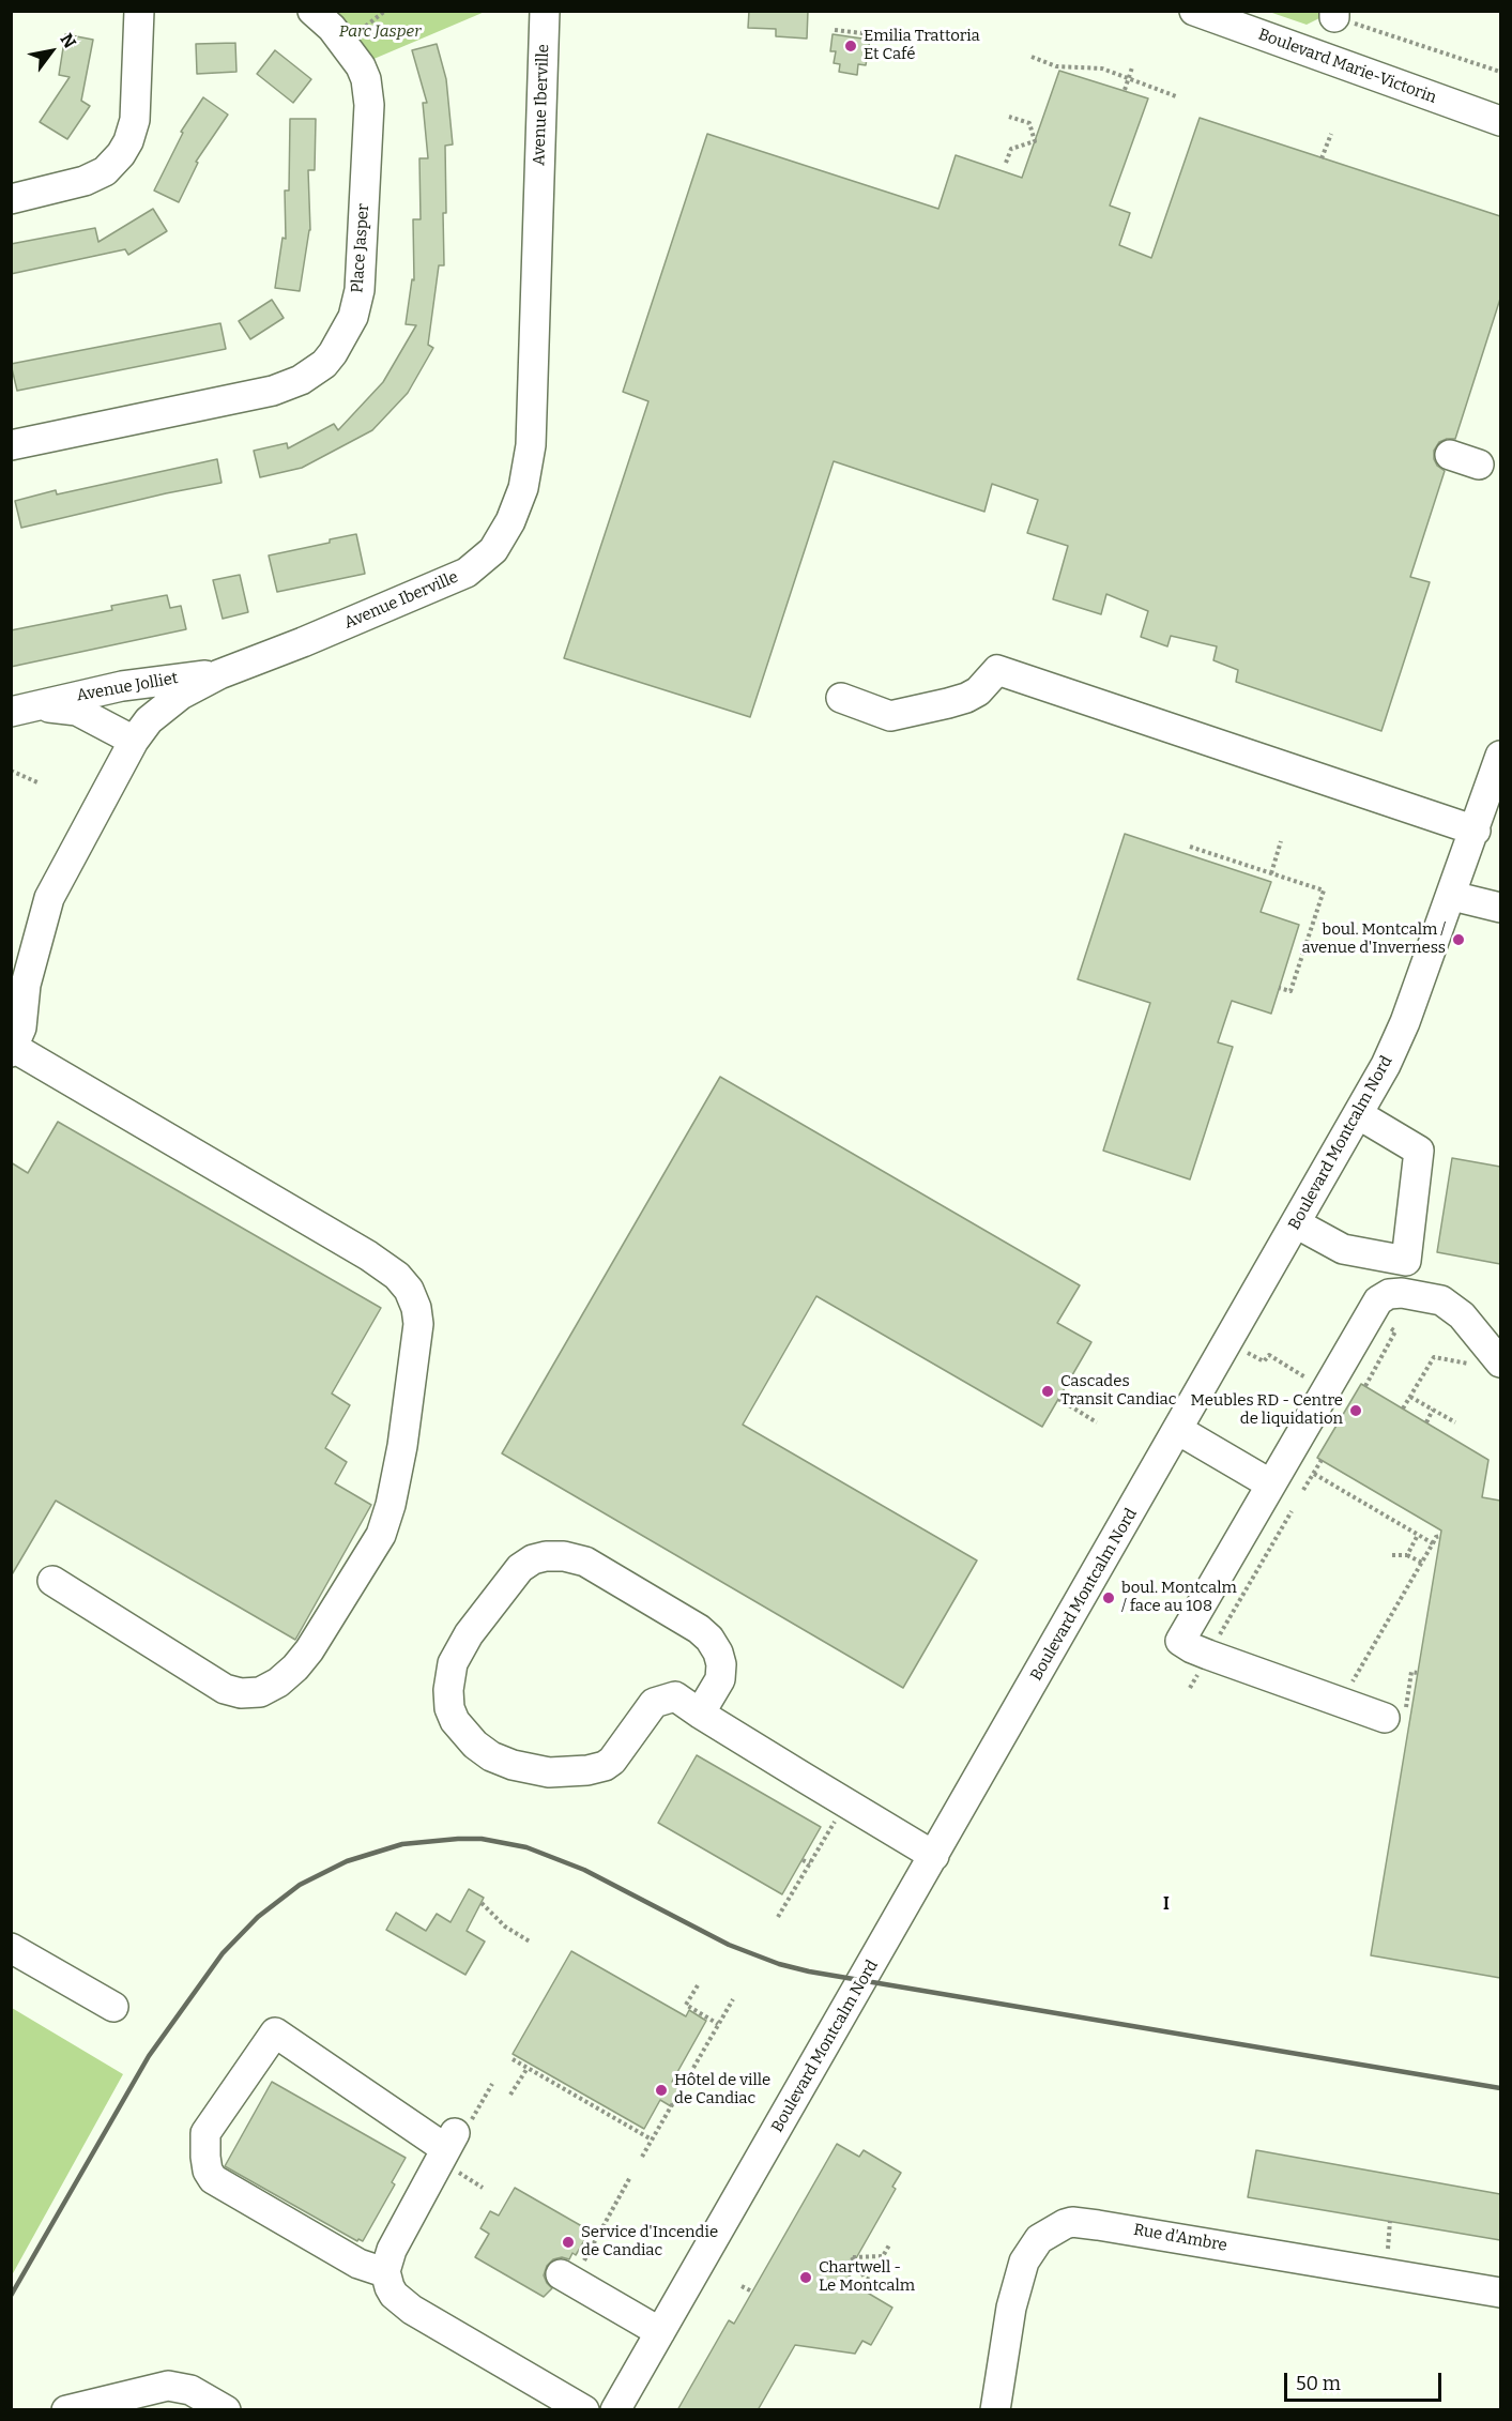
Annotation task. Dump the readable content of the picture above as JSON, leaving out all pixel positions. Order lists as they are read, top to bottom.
{
  "streets": {
    "street": [
      "Boulevard Marie-Victorin",
      "Avenue Iberville",
      "Place Jasper",
      "Avenue Jolliet",
      "Boulevard Montcalm Nord",
      "Rue d'Ambre"
    ]
  },
  "crossings": [
    ["Avenue Iberville", "Avenue Jolliet"]
  ],
  "districts": ["I"],
  "parks": ["Parc Jasper"],
  "places": [
    "Emilia Trattoria Et Café",
    "boul. Montcalm / avenue d'Inverness",
    "Cascades Transit Candiac",
    "Meubles RD - Centre de liquidation",
    "boul. Montcalm / face au 108",
    "Hôtel de ville de Candiac",
    "Service d'Incendie de Candiac",
    "Chartwell - Le Montcalm"
  ],
  "scale_bar": "50 m",
  "north": "top right"
}
